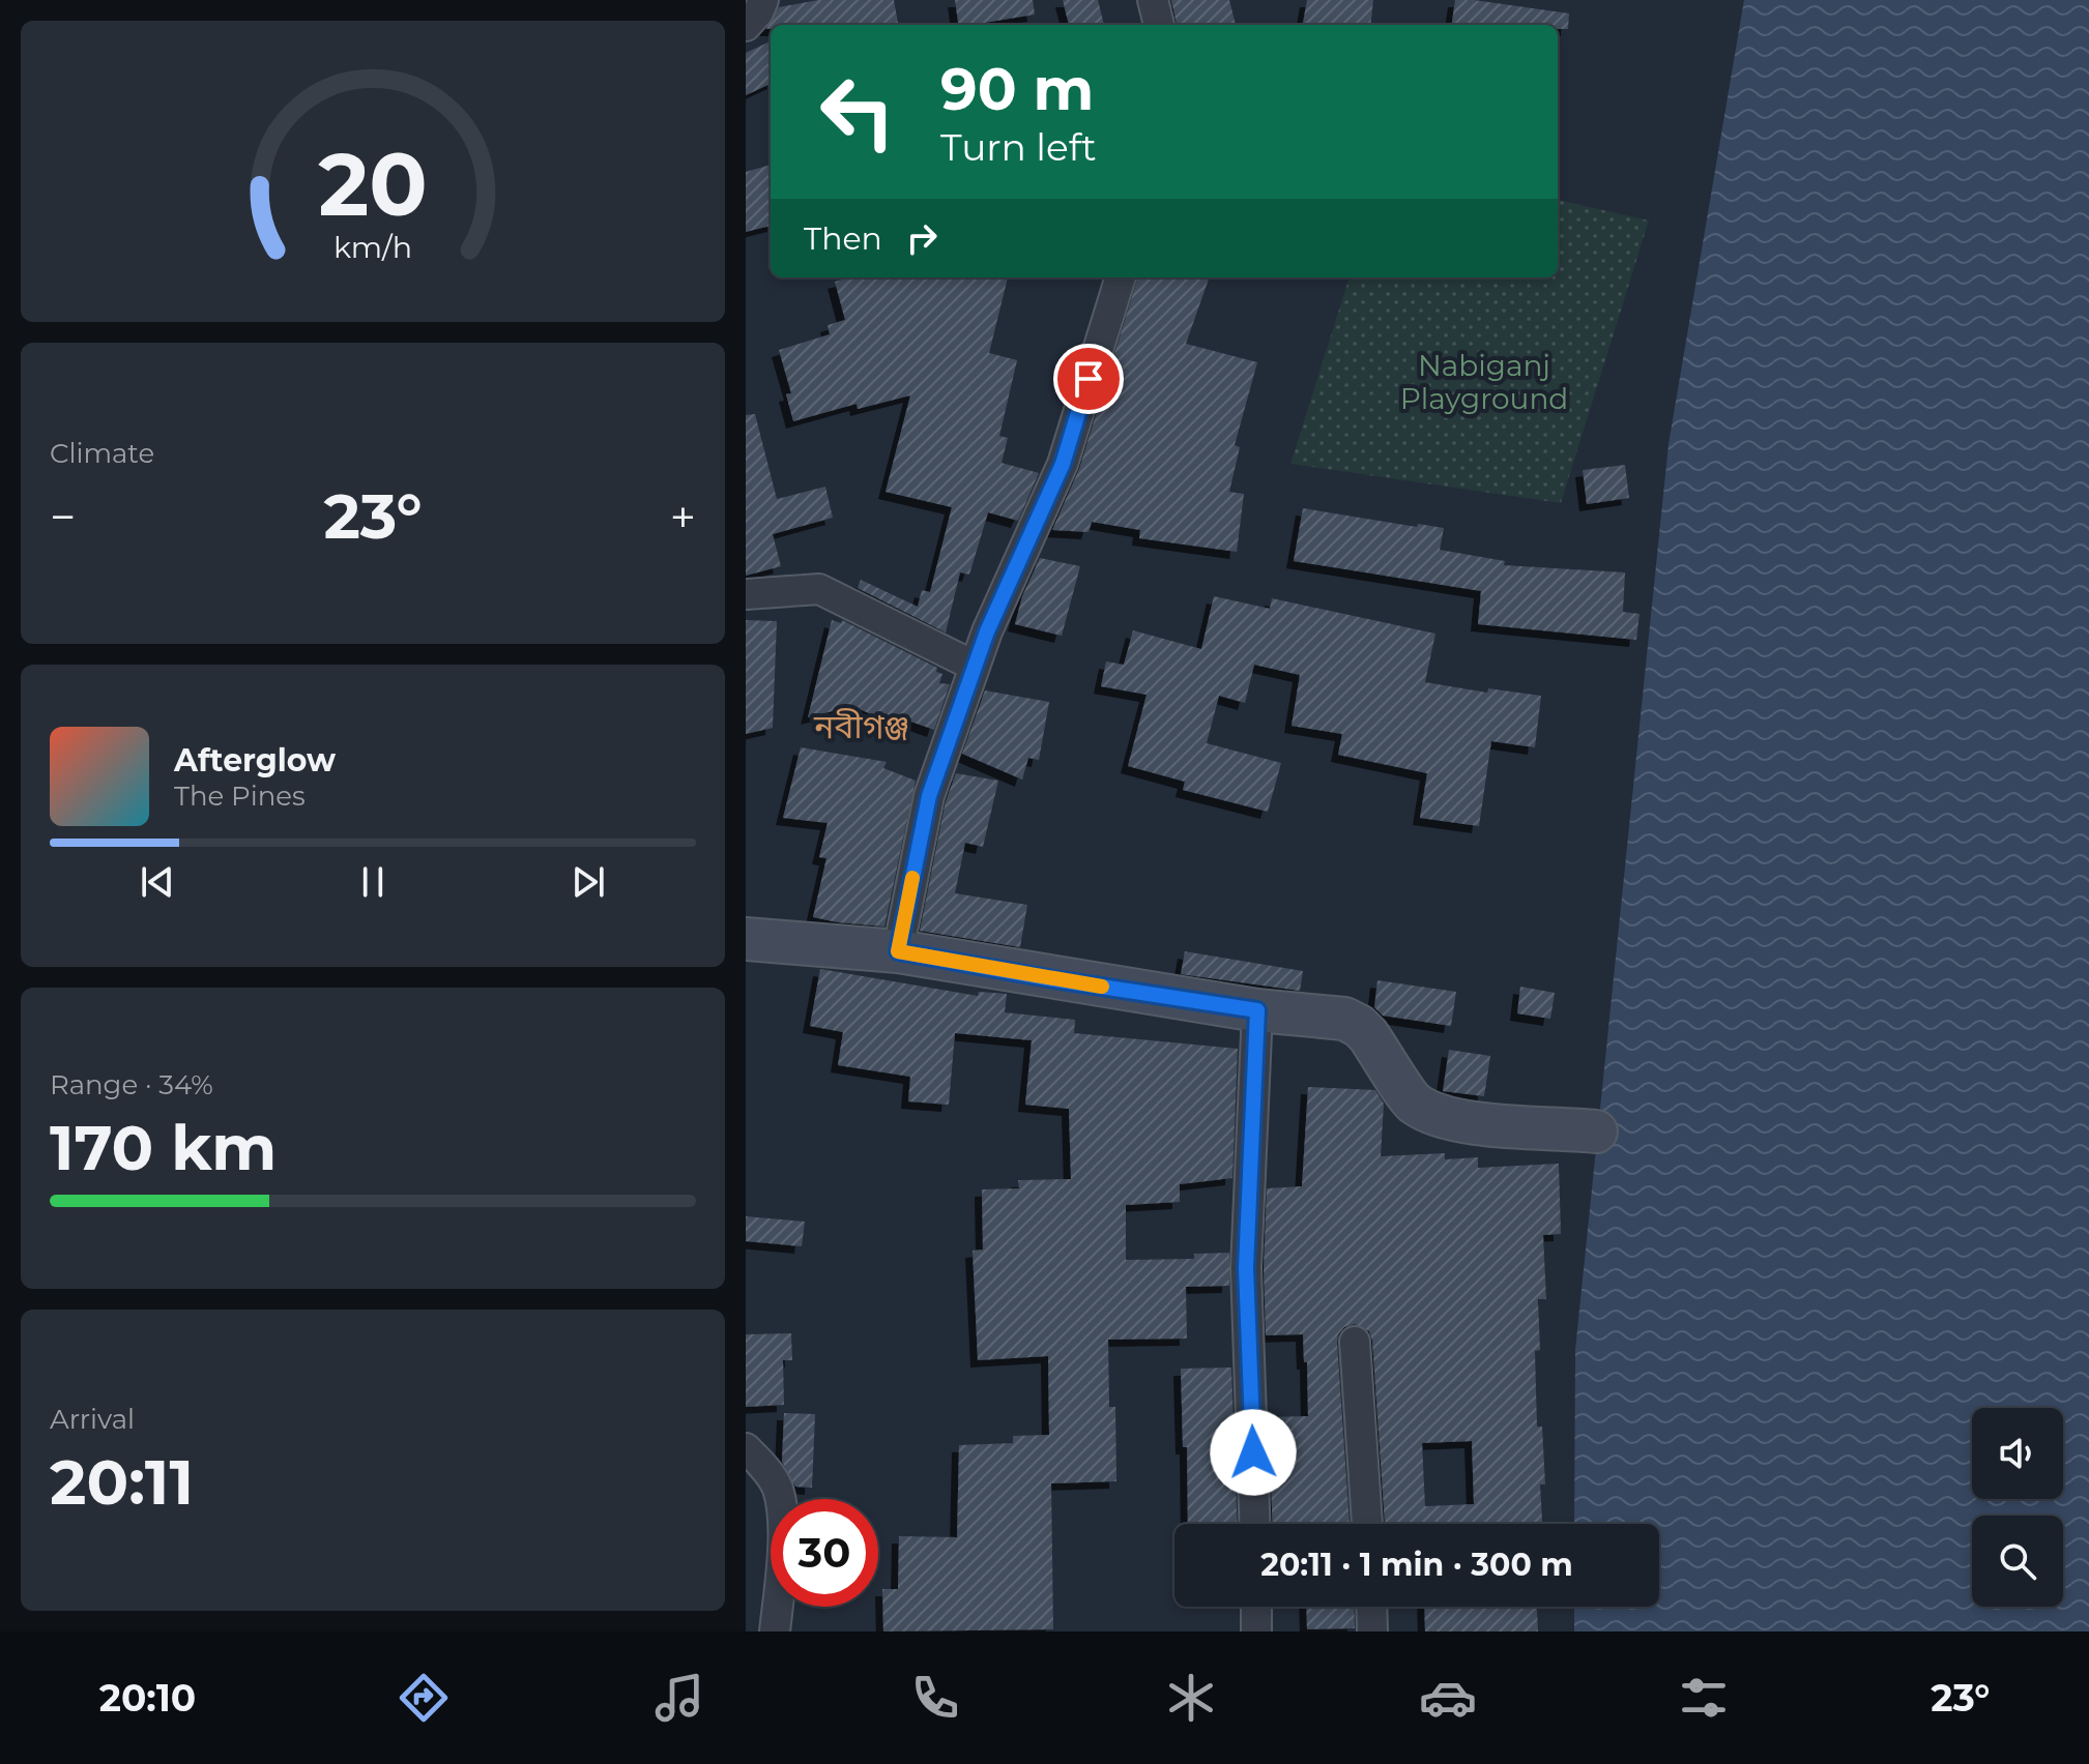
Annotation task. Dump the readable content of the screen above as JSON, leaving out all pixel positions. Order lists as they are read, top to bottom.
{
  "districts": ["নবীগঞ্জ"],
  "parks": ["Nabiganj Playground"],
  "page": {
    "turn": ["90 m", "Turn left"],
    "then": "Then",
    "tile": [
      "Climate",
      ["Range · 34%", "170 km"],
      ["Arrival", "20:11"]
    ],
    "heat": ["−", "23°", "+"],
    "song": ["Afterglow", "The Pines"],
    "limit": "30",
    "trip": "20:11 · 1 min · 300 m",
    "tabs": ["20:10", "23°"],
    "gauge": ["20", "km/h"]
  }
}
